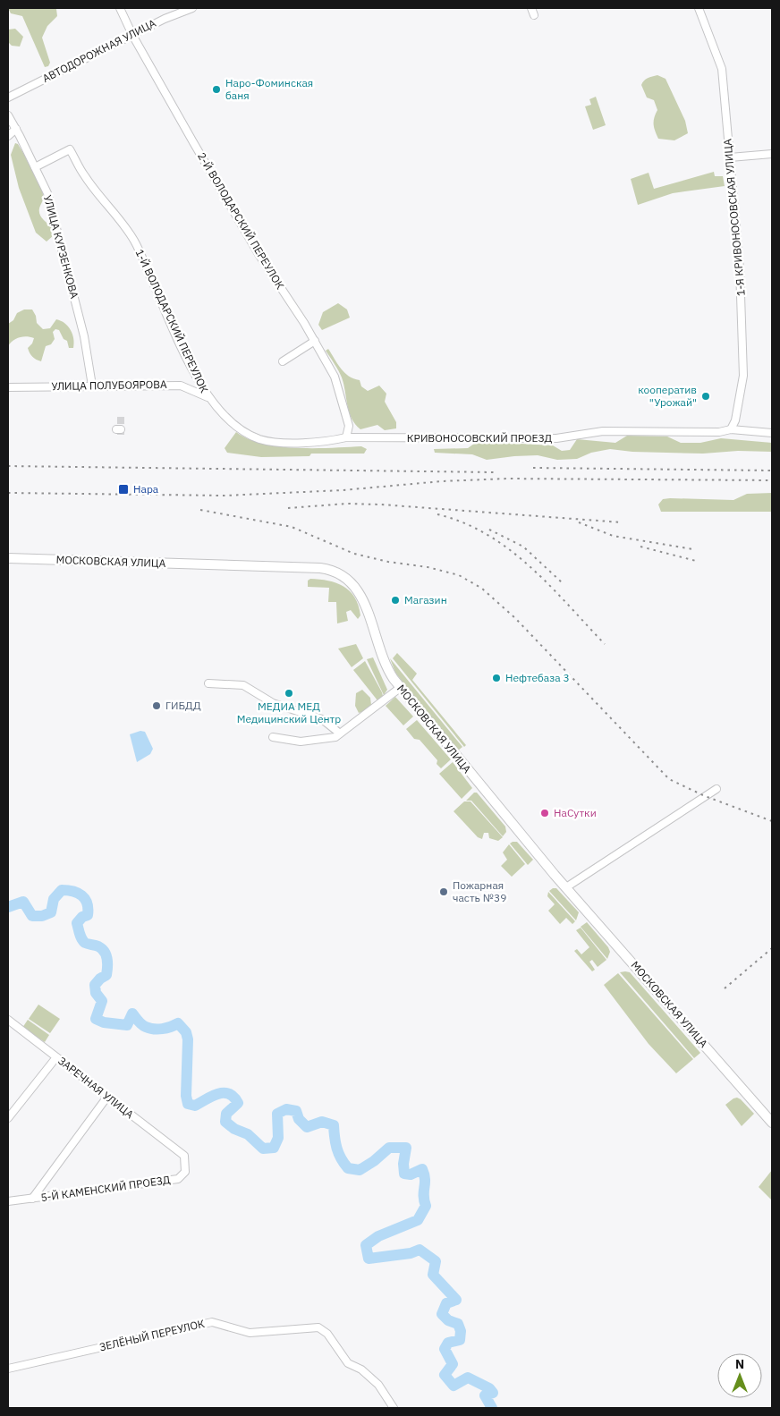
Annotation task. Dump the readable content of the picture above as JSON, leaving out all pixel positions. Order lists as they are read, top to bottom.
{
  "streets": {
    "main road": ["МОСКОВСКАЯ УЛИЦА"],
    "street": [
      "АВТОДОРОЖНАЯ УЛИЦА",
      "1-Я КРИВОНОСОВСКАЯ УЛИЦА",
      "2-Й ВОЛОДАРСКИЙ ПЕРЕУЛОК",
      "УЛИЦА КУРЗЕНКОВА",
      "1-Й ВОЛОДАРСКИЙ ПЕРЕУЛОК",
      "УЛИЦА ПОЛУБОЯРОВА",
      "КРИВОНОСОВСКИЙ ПРОЕЗД",
      "ЗАРЕЧНАЯ УЛИЦА",
      "5-Й КАМЕНСКИЙ ПРОЕЗД",
      "ЗЕЛЁНЫЙ ПЕРЕУЛОК"
    ]
  },
  "crossings": [
    ["АВТОДОРОЖНАЯ УЛИЦА", "2-Й ВОЛОДАРСКИЙ ПЕРЕУЛОК"],
    ["1-Я КРИВОНОСОВСКАЯ УЛИЦА", "КРИВОНОСОВСКИЙ ПРОЕЗД"],
    ["2-Й ВОЛОДАРСКИЙ ПЕРЕУЛОК", "1-Й ВОЛОДАРСКИЙ ПЕРЕУЛОК"],
    ["2-Й ВОЛОДАРСКИЙ ПЕРЕУЛОК", "КРИВОНОСОВСКИЙ ПРОЕЗД"],
    ["УЛИЦА КУРЗЕНКОВА", "1-Й ВОЛОДАРСКИЙ ПЕРЕУЛОК"],
    ["УЛИЦА КУРЗЕНКОВА", "УЛИЦА ПОЛУБОЯРОВА"],
    ["1-Й ВОЛОДАРСКИЙ ПЕРЕУЛОК", "УЛИЦА ПОЛУБОЯРОВА"],
    ["1-Й ВОЛОДАРСКИЙ ПЕРЕУЛОК", "КРИВОНОСОВСКИЙ ПРОЕЗД"],
    ["ЗАРЕЧНАЯ УЛИЦА", "5-Й КАМЕНСКИЙ ПРОЕЗД"]
  ],
  "places": {
    "other": [
      "Наро-Фоминская баня",
      "кооператив \"Урожай\"",
      "Магазин",
      "Нефтебаза 3",
      "МЕДИА МЕД Медицинский Центр",
      "ГИБДД",
      "НаСутки",
      "Пожарная часть №39"
    ],
    "transit": ["Нара"]
  },
  "north": "top"
}
